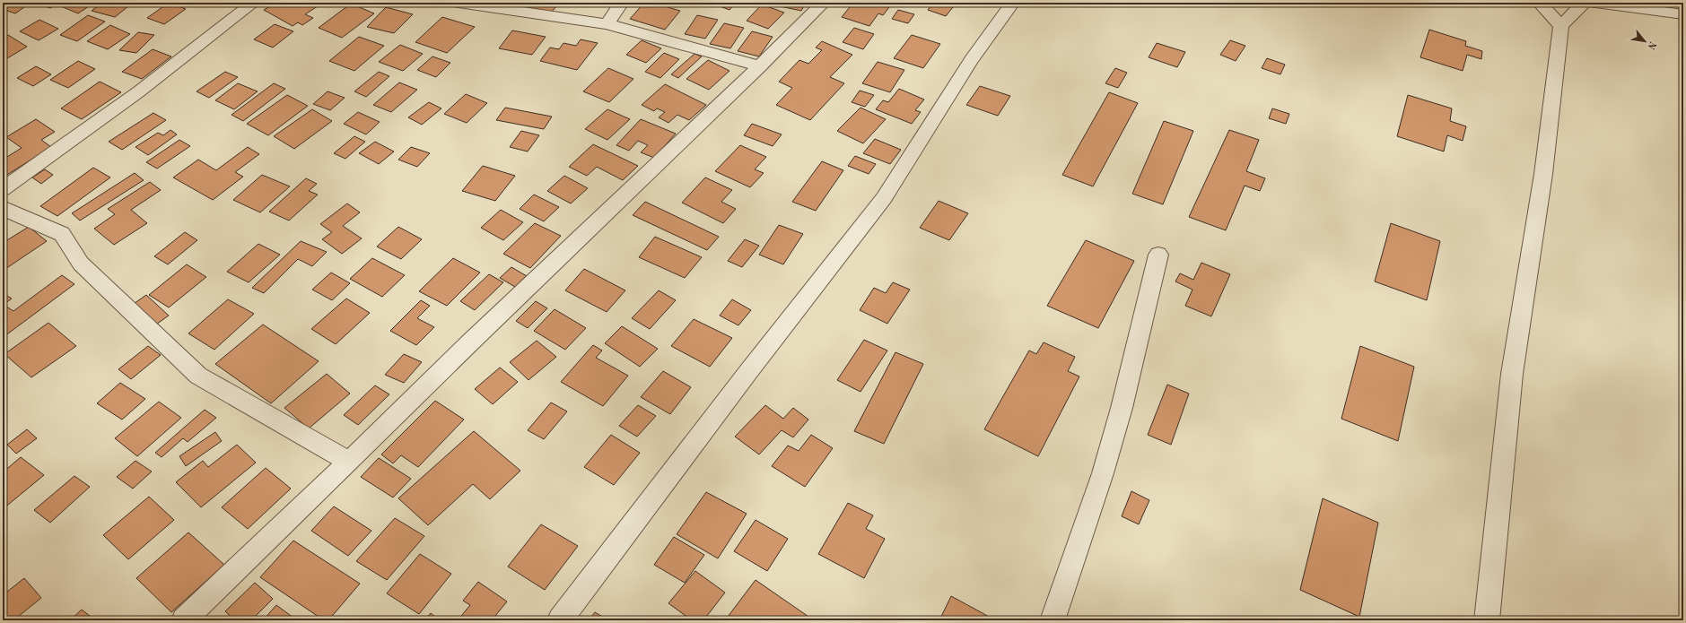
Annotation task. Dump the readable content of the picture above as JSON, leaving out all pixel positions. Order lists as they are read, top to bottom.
{
  "north": "bottom right"
}
